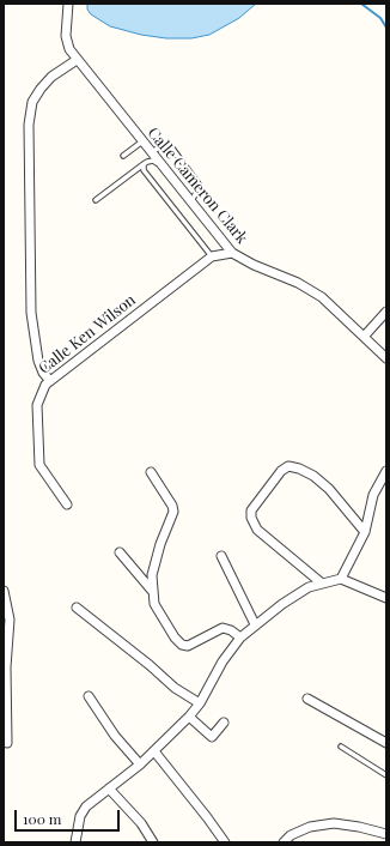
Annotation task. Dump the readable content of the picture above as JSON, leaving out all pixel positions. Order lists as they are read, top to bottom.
{
  "streets": {
    "street": ["Calle Cameron Clark", "Calle Ken Wilson"]
  },
  "crossings": [
    ["Calle Cameron Clark", "Calle Ken Wilson"]
  ],
  "scale_bar": "100 m"
}
